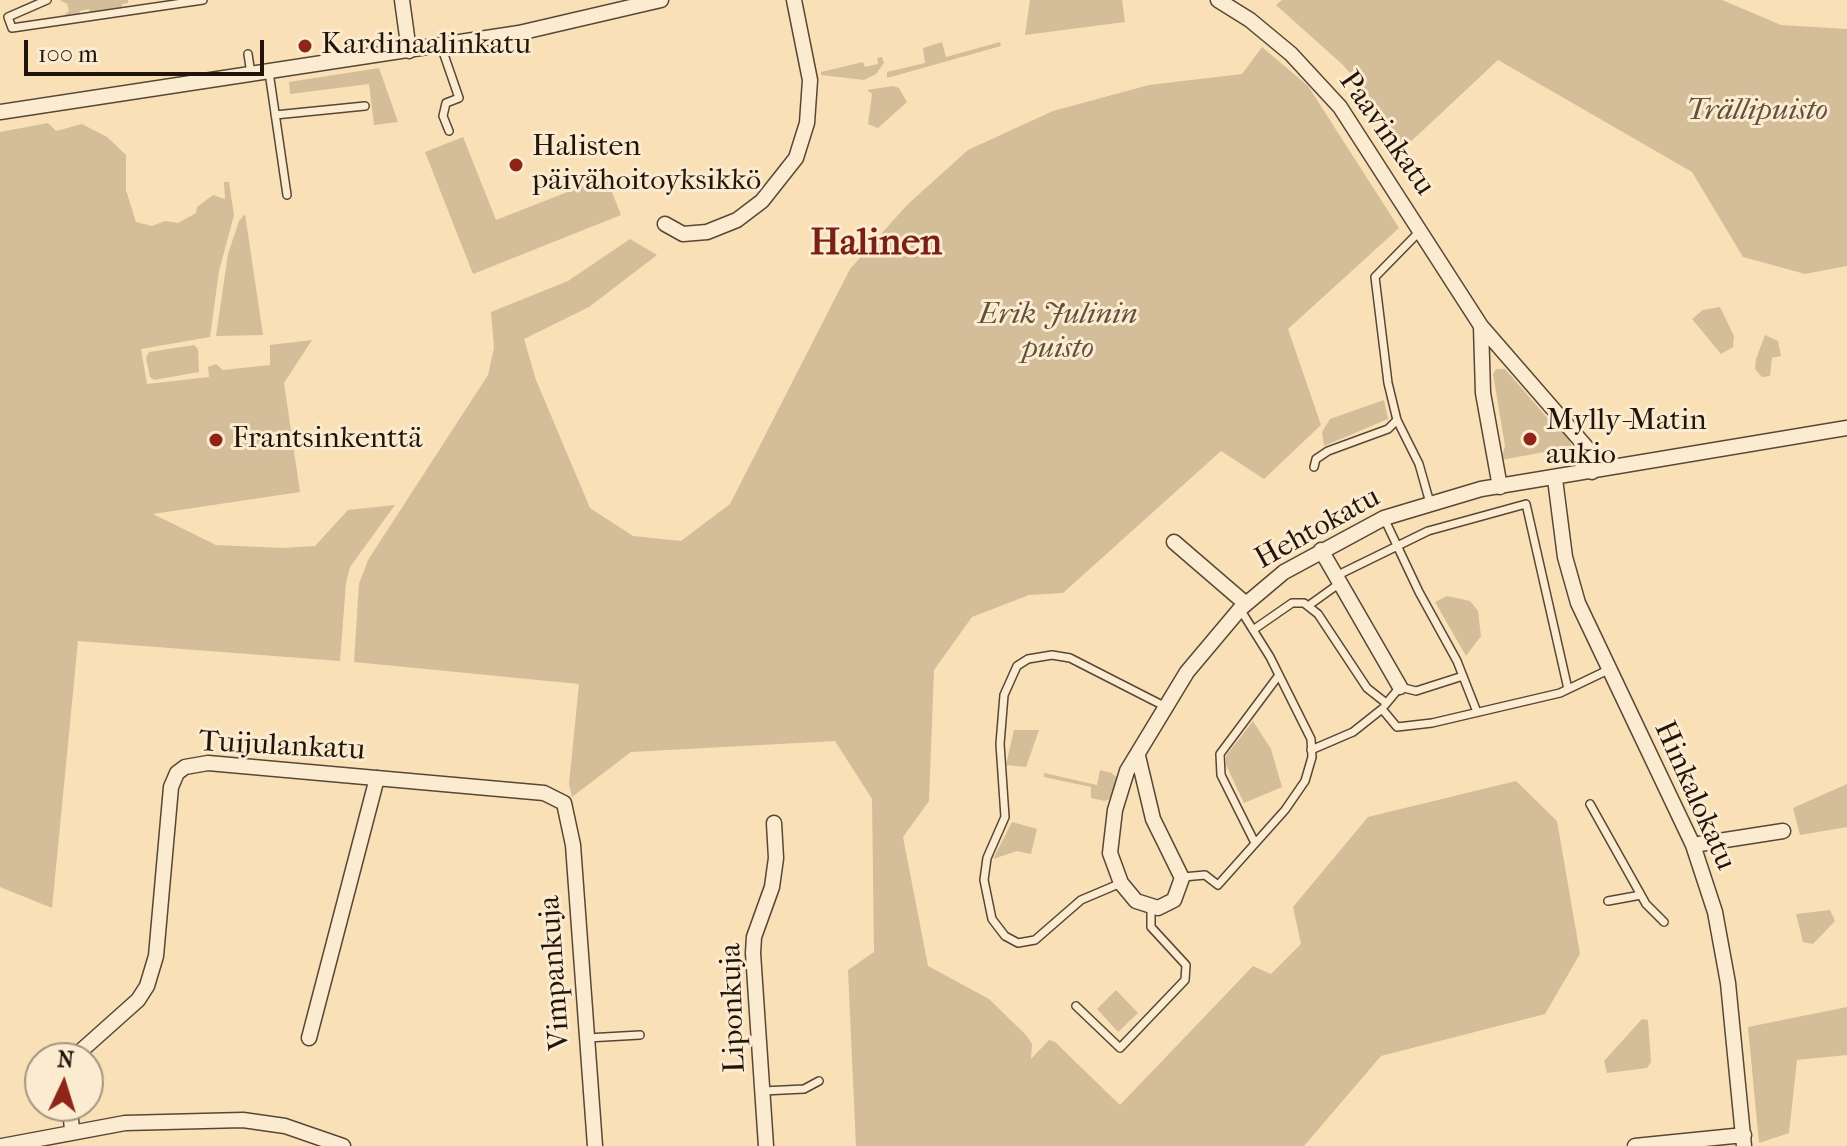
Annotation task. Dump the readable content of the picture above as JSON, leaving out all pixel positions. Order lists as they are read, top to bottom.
{
  "streets": {
    "street": [
      "Paavinkatu",
      "Hehtokatu",
      "Tuijulankatu",
      "Hinkalokatu",
      "Vimpankuja",
      "Liponkuja"
    ]
  },
  "crossings": [
    ["Paavinkatu", "Hehtokatu"],
    ["Hehtokatu", "Hinkalokatu"],
    ["Tuijulankatu", "Vimpankuja"]
  ],
  "districts": ["Halinen"],
  "parks": ["Trällipuisto", "Erik Julinin puisto"],
  "places": [
    "Kardinaalinkatu",
    "Halisten päivähoitoyksikkö",
    "Mylly-Matin aukio",
    "Frantsinkenttä"
  ],
  "scale_bar": "100 m",
  "north": "top"
}
